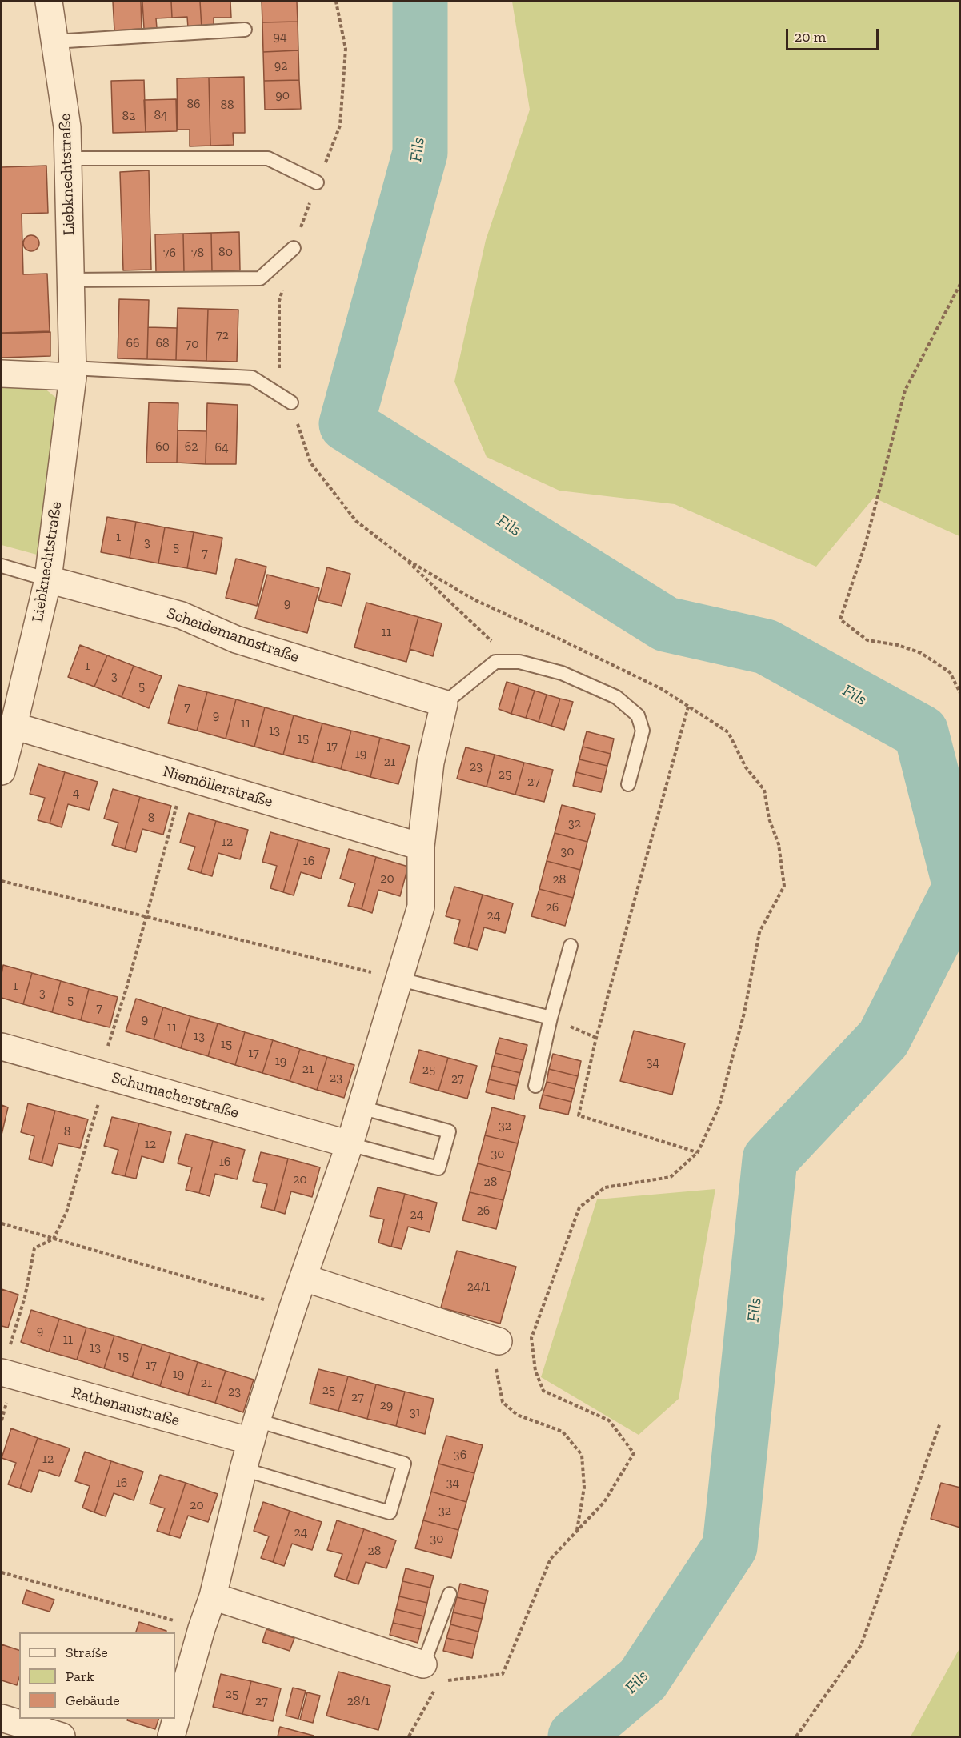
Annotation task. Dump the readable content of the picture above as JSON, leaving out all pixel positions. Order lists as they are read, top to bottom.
{
  "streets": {
    "street": [
      "Liebknechtstraße",
      "Scheidemannstraße",
      "Niemöllerstraße",
      "Schumacherstraße",
      "Rathenaustraße"
    ]
  },
  "crossings": [
    ["Liebknechtstraße", "Scheidemannstraße"],
    ["Liebknechtstraße", "Niemöllerstraße"]
  ],
  "water": ["Fils"],
  "house_numbers": [
    "94",
    "92",
    "90",
    "86",
    "88",
    "84",
    "82",
    "80",
    "76",
    "78",
    "72",
    "66",
    "68",
    "70",
    "60",
    "62",
    "64",
    "1",
    "3",
    "5",
    "7",
    "9",
    "11",
    "1",
    "3",
    "5",
    "7",
    "9",
    "11",
    "13",
    "15",
    "17",
    "19",
    "21",
    "23",
    "25",
    "27",
    "4",
    "8",
    "32",
    "12",
    "30",
    "16",
    "20",
    "28",
    "26",
    "24",
    "1",
    "3",
    "5",
    "7",
    "9",
    "11",
    "13",
    "15",
    "17",
    "19",
    "34",
    "21",
    "25",
    "23",
    "27",
    "32",
    "8",
    "12",
    "30",
    "16",
    "20",
    "28",
    "26",
    "24",
    "24/1",
    "9",
    "11",
    "13",
    "15",
    "17",
    "19",
    "21",
    "25",
    "23",
    "27",
    "29",
    "31",
    "36",
    "12",
    "16",
    "34",
    "20",
    "32",
    "24",
    "30",
    "28",
    "25",
    "27",
    "28/1"
  ],
  "legend": ["Straße", "Park", "Gebäude"],
  "scale_bar": "20 m"
}
